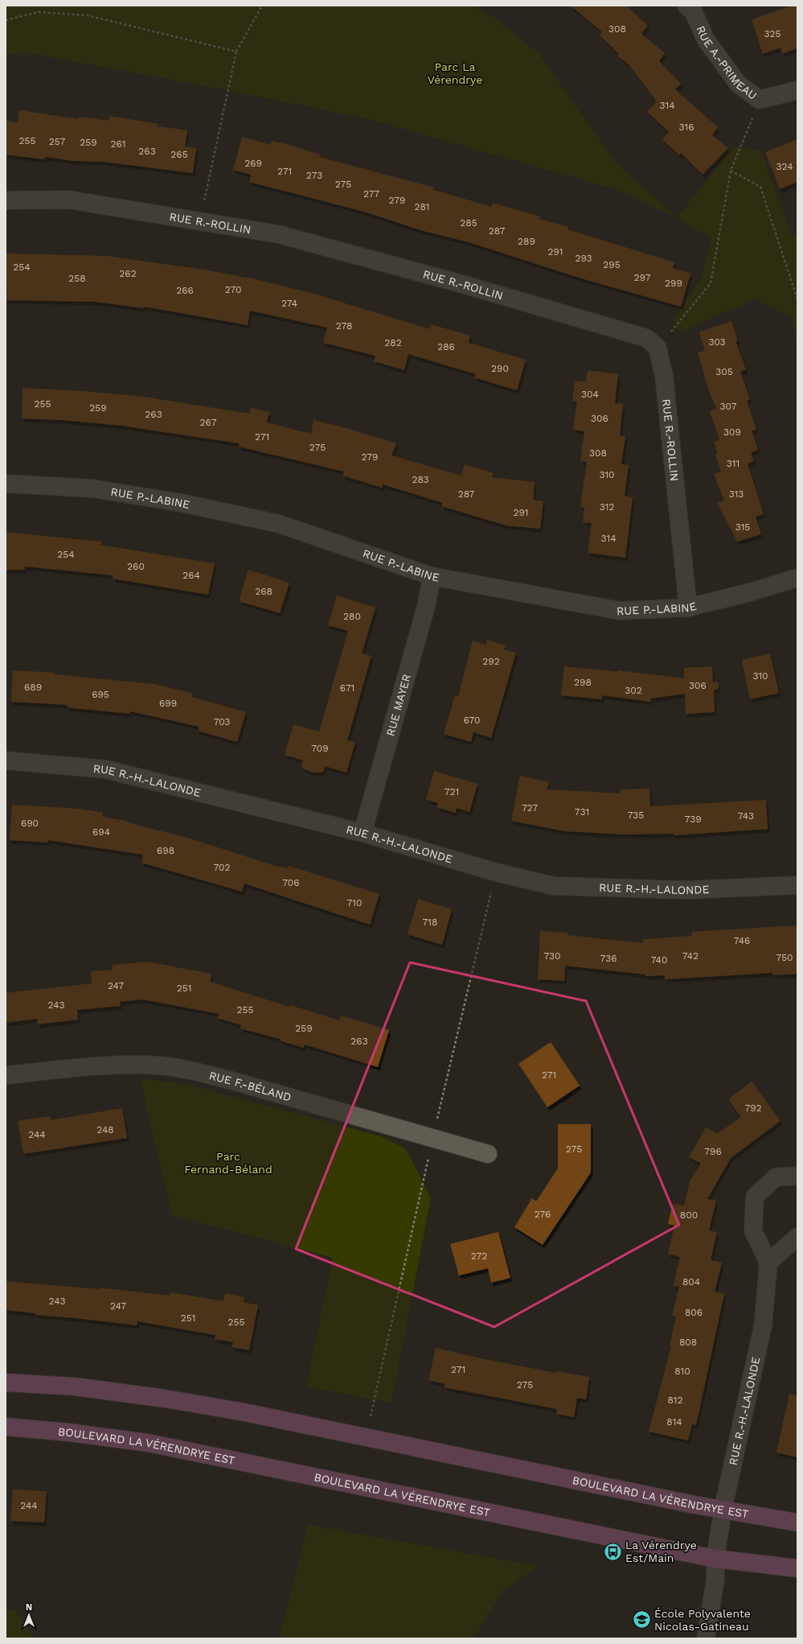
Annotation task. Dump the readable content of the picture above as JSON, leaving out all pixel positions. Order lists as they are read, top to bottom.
{
  "streets": {
    "main road": ["BOULEVARD LA VÉRENDRYE EST"],
    "street": [
      "RUE A.-PRIMEAU",
      "RUE R.-ROLLIN",
      "RUE P.-LABINE",
      "RUE MAYER",
      "RUE R.-H.-LALONDE",
      "RUE F.-BÉLAND"
    ]
  },
  "crossings": [
    ["RUE R.-ROLLIN", "RUE P.-LABINE"],
    ["RUE P.-LABINE", "RUE MAYER"],
    ["RUE MAYER", "RUE R.-H.-LALONDE"],
    ["RUE R.-H.-LALONDE", "BOULEVARD LA VÉRENDRYE EST"]
  ],
  "parks": ["Parc La Vérendrye", "Parc Fernand-Béland"],
  "places": {
    "bus stop": ["La Vérendrye Est/Main"],
    "school or university": ["École Polyvalente Nicolas-Gatineau"]
  },
  "house_numbers": [
    "308",
    "325",
    "314",
    "316",
    "255",
    "257",
    "259",
    "261",
    "263",
    "265",
    "269",
    "324",
    "271",
    "273",
    "275",
    "277",
    "279",
    "281",
    "285",
    "287",
    "289",
    "291",
    "293",
    "295",
    "254",
    "262",
    "297",
    "258",
    "299",
    "270",
    "266",
    "274",
    "278",
    "303",
    "282",
    "286",
    "290",
    "305",
    "304",
    "255",
    "307",
    "259",
    "263",
    "306",
    "267",
    "309",
    "271",
    "275",
    "308",
    "279",
    "311",
    "310",
    "283",
    "287",
    "313",
    "312",
    "291",
    "315",
    "314",
    "254",
    "260",
    "264",
    "268",
    "280",
    "292",
    "310",
    "298",
    "306",
    "689",
    "671",
    "302",
    "695",
    "699",
    "670",
    "703",
    "709",
    "721",
    "727",
    "731",
    "735",
    "743",
    "739",
    "690",
    "694",
    "698",
    "702",
    "706",
    "710",
    "718",
    "746",
    "730",
    "742",
    "750",
    "736",
    "740",
    "247",
    "251",
    "243",
    "255",
    "259",
    "263",
    "271",
    "792",
    "248",
    "244",
    "275",
    "796",
    "276",
    "800",
    "272",
    "804",
    "243",
    "247",
    "806",
    "251",
    "255",
    "808",
    "271",
    "810",
    "275",
    "812",
    "814",
    "244"
  ],
  "north": "top"
}
